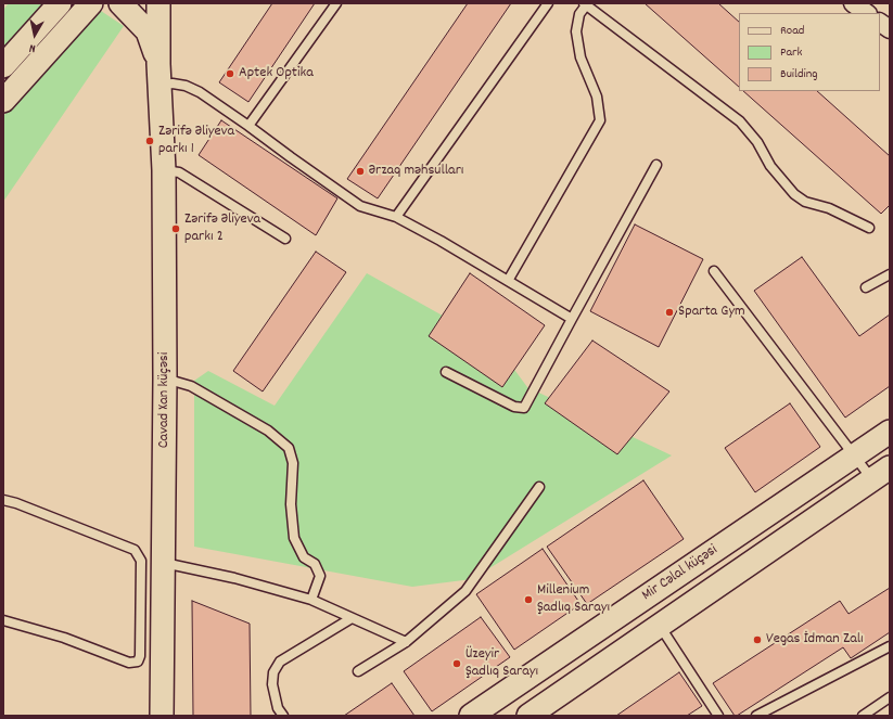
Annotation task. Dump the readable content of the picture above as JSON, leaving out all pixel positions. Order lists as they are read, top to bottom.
{
  "streets": {
    "street": ["Cavad Xan küçəsi", "Mir Cəlal küçəsi"]
  },
  "places": [
    "Aptek Optika",
    "Zərifə Əliyeva parkı 1",
    "Ərzaq məhsulları",
    "Zərifə Əliyeva parkı 2",
    "Sparta Gym",
    "Millenium Şadlıq Sarayı",
    "Vegas İdman Zalı",
    "Üzeyir Şadlıq Sarayı"
  ],
  "legend": ["Road", "Park", "Building"],
  "north": "bottom"
}
